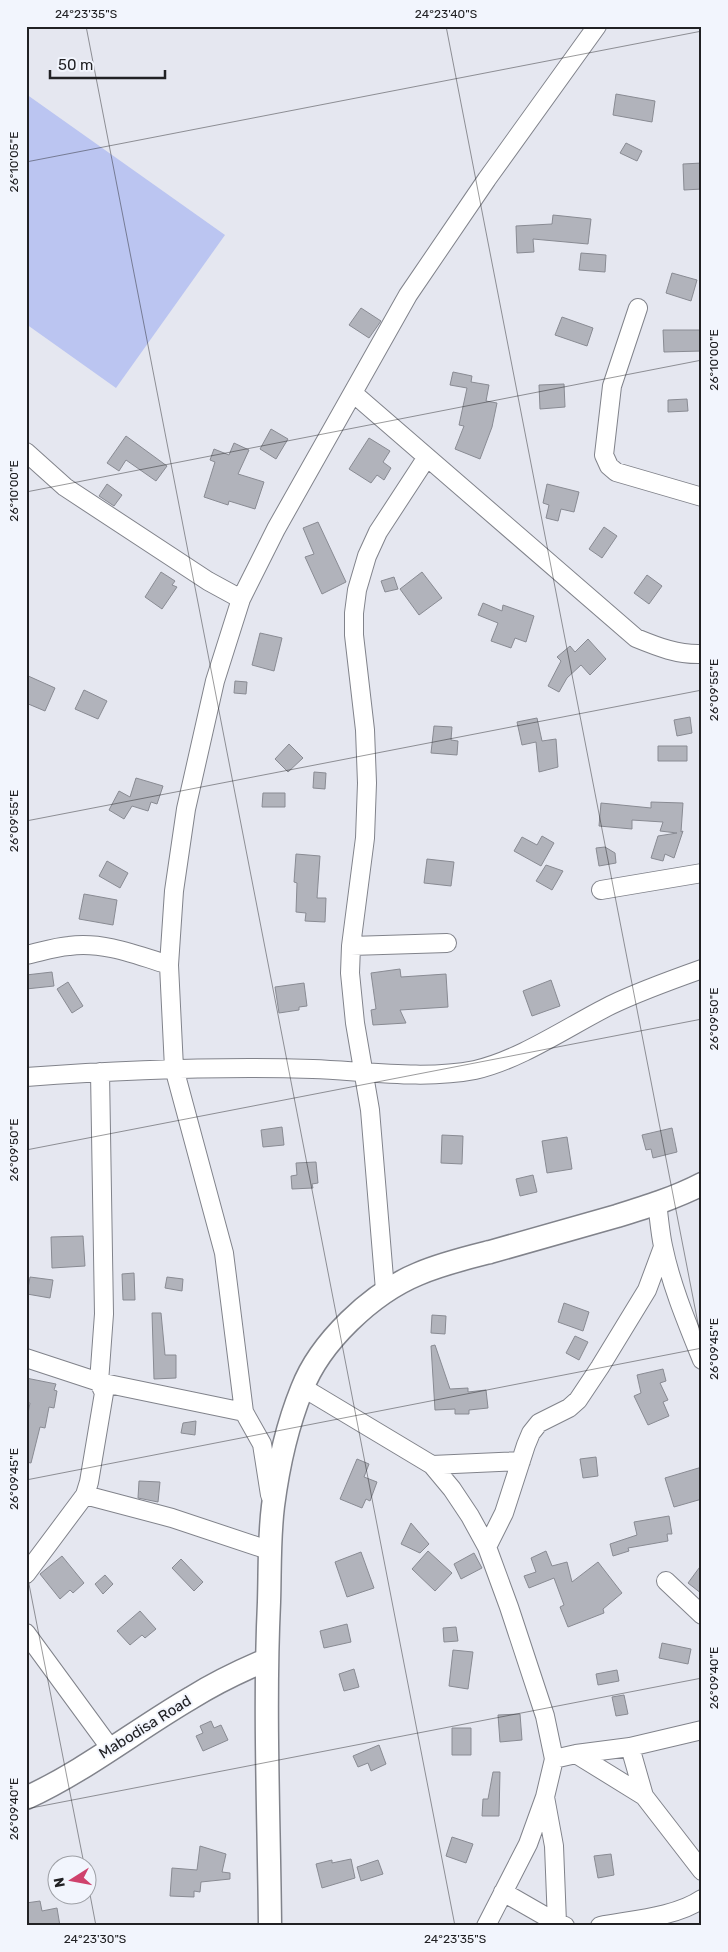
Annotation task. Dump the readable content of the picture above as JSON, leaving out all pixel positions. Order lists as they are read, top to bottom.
{
  "streets": {
    "street": ["Mabodisa Road"]
  },
  "scale_bar": "50 m",
  "north": "left",
  "coordinates": [
    "24°23'35\"S",
    "24°23'40\"S",
    "26°10'05\"E",
    "26°10'00\"E",
    "26°09'55\"E",
    "26°09'50\"E",
    "26°09'45\"E",
    "26°09'40\"E",
    "24°23'30\"S"
  ]
}
